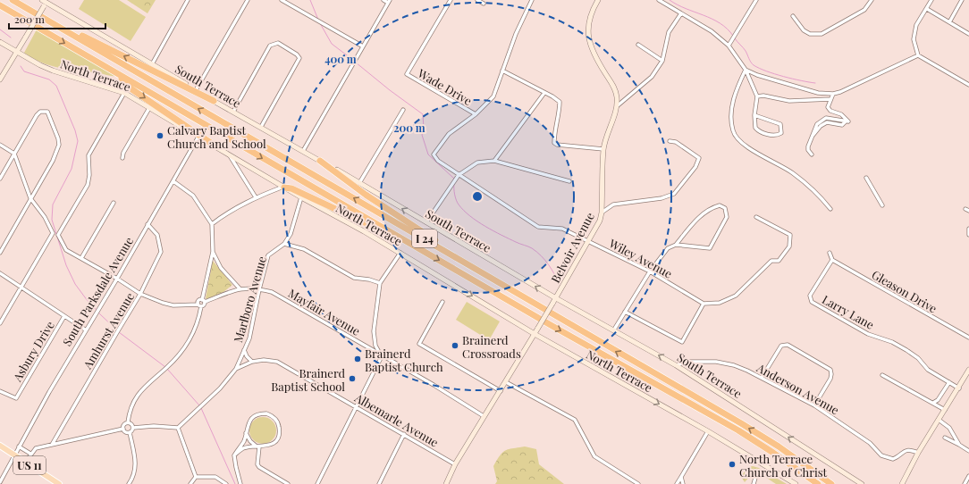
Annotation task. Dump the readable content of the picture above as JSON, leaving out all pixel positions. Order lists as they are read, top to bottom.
{
  "streets": {
    "highway": ["I 24"],
    "main road": ["US 11"],
    "street": [
      "North Terrace",
      "South Terrace",
      "Wade Drive",
      "Belvoir Avenue",
      "Wiley Avenue",
      "South Parksdale Avenue",
      "Gleason Drive",
      "Marlboro Avenue",
      "Mayfair Avenue",
      "Larry Lane",
      "Amhurst Avenue",
      "Asbury Drive",
      "Anderson Avenue",
      "Albemarle Avenue"
    ]
  },
  "crossings": [
    ["North Terrace", "Belvoir Avenue"],
    ["North Terrace", "South Parksdale Avenue"],
    ["North Terrace", "Marlboro Avenue"],
    ["South Terrace", "Belvoir Avenue"],
    ["South Terrace", "Anderson Avenue"],
    ["Wade Drive", "Wiley Avenue"],
    ["Belvoir Avenue", "Wiley Avenue"],
    ["Belvoir Avenue", "Mayfair Avenue"],
    ["Belvoir Avenue", "Albemarle Avenue"],
    ["South Parksdale Avenue", "Amhurst Avenue"],
    ["South Parksdale Avenue", "US 11"],
    ["Gleason Drive", "Larry Lane"],
    ["Marlboro Avenue", "Mayfair Avenue"],
    ["Marlboro Avenue", "Albemarle Avenue"]
  ],
  "one_way": ["North Terrace", "South Terrace"],
  "places": [
    "Calvary Baptist Church and School",
    "Brainerd Crossroads",
    "Brainerd Baptist Church",
    "Brainerd Baptist School",
    "North Terrace Church of Christ"
  ],
  "scale_bar": "200 m",
  "rings": ["400 m", "200 m"]
}
